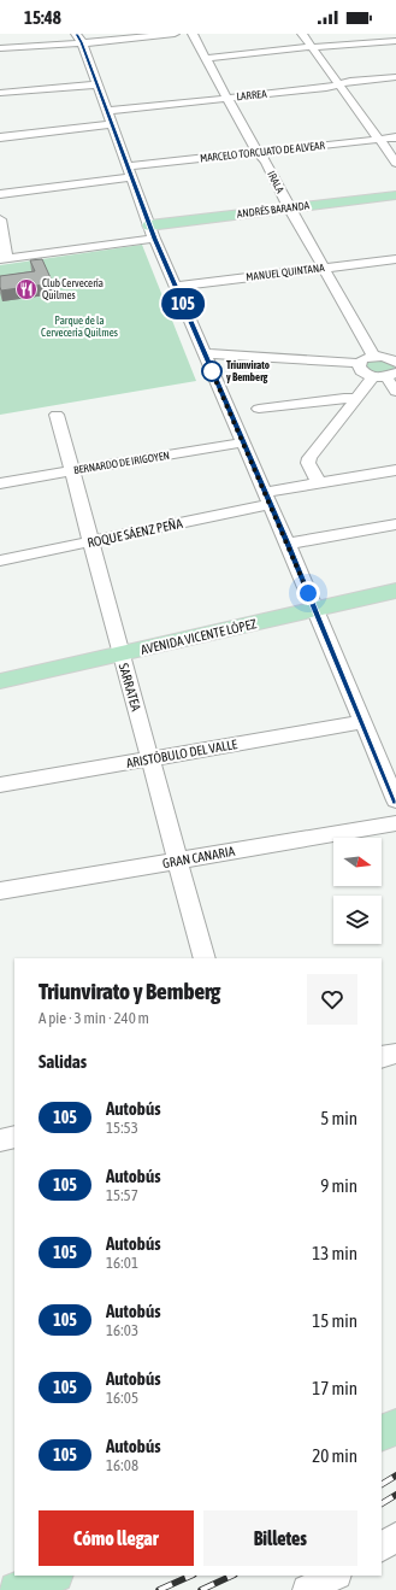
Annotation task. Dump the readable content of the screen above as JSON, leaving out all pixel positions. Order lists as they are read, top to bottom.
{
  "streets": {
    "main road": ["ANDRÉS BARANDA", "AVENIDA VICENTE LÓPEZ"],
    "street": [
      "LARREA",
      "MARCELO TORCUATO DE ALVEAR",
      "IRALA",
      "MANUEL QUINTANA",
      "BERNARDO DE IRIGOYEN",
      "ROQUE SÁENZ PEÑA",
      "SARRATEA",
      "ARISTÓBULO DEL VALLE",
      "GRAN CANARIA"
    ]
  },
  "crossings": [
    ["LARREA", "IRALA"],
    ["MARCELO TORCUATO DE ALVEAR", "IRALA"],
    ["IRALA", "ANDRÉS BARANDA"],
    ["IRALA", "MANUEL QUINTANA"],
    ["BERNARDO DE IRIGOYEN", "SARRATEA"],
    ["ROQUE SÁENZ PEÑA", "SARRATEA"],
    ["AVENIDA VICENTE LÓPEZ", "SARRATEA"],
    ["SARRATEA", "ARISTÓBULO DEL VALLE"],
    ["SARRATEA", "GRAN CANARIA"]
  ],
  "parks": ["Parque de la Cervecería Quilmes"],
  "places": {
    "restaurant": ["Club Cervecería Quilmes"],
    "other": ["Triunvirato y Bemberg"]
  },
  "lines": ["bus line 105"],
  "north": "right",
  "page": {
    "status": "15:48",
    "on_map": "105",
    "heading": [
      ["Triunvirato y Bemberg", "A pie · 3 min · 240 m"],
      "Salidas"
    ],
    "list": [
      {
        "mark": "105",
        "name": "Autobús",
        "note": "15:53",
        "value": "5 min"
      },
      {
        "mark": "105",
        "name": "Autobús",
        "note": "15:57",
        "value": "9 min"
      },
      {
        "mark": "105",
        "name": "Autobús",
        "note": "16:01",
        "value": "13 min"
      },
      {
        "mark": "105",
        "name": "Autobús",
        "note": "16:03",
        "value": "15 min"
      },
      {
        "mark": "105",
        "name": "Autobús",
        "note": "16:05",
        "value": "17 min"
      },
      {
        "mark": "105",
        "name": "Autobús",
        "note": "16:08",
        "value": "20 min"
      }
    ],
    "buttons": ["Cómo llegar", "Billetes"]
  }
}
